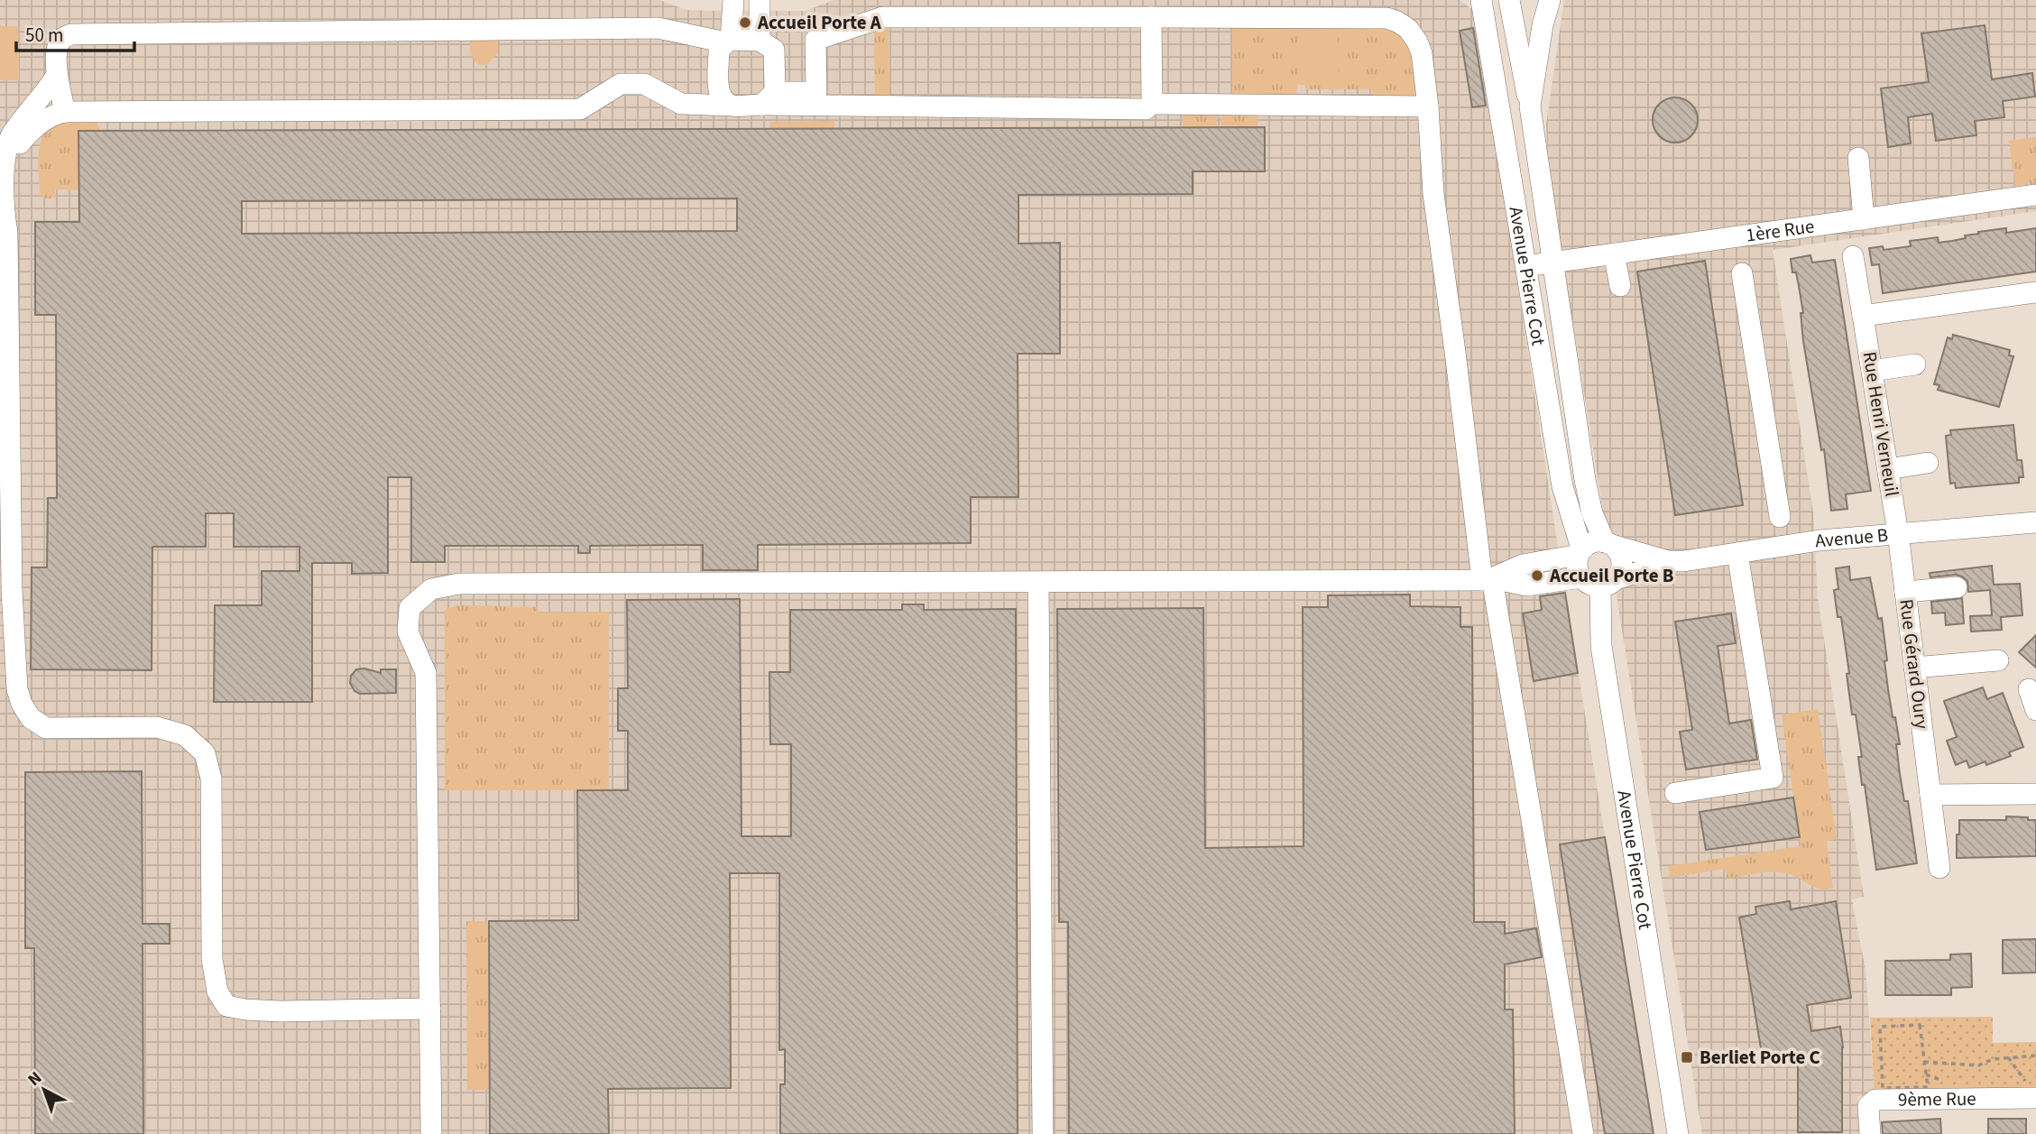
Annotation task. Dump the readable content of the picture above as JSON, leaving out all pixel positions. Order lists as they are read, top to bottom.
{
  "streets": {
    "street": [
      "1ère Rue",
      "Avenue Pierre Cot",
      "Rue Henri Verneuil",
      "Avenue B",
      "Rue Gérard Oury",
      "9ème Rue"
    ]
  },
  "crossings": [
    ["1ère Rue", "Avenue Pierre Cot"],
    ["Avenue Pierre Cot", "Avenue B"],
    ["Rue Henri Verneuil", "Avenue B"],
    ["Rue Henri Verneuil", "Rue Gérard Oury"],
    ["Avenue B", "Rue Gérard Oury"]
  ],
  "places": {
    "other": ["Accueil Porte A", "Accueil Porte B"],
    "transit": ["Berliet Porte C"]
  },
  "scale_bar": "50 m",
  "north": "top left"
}
